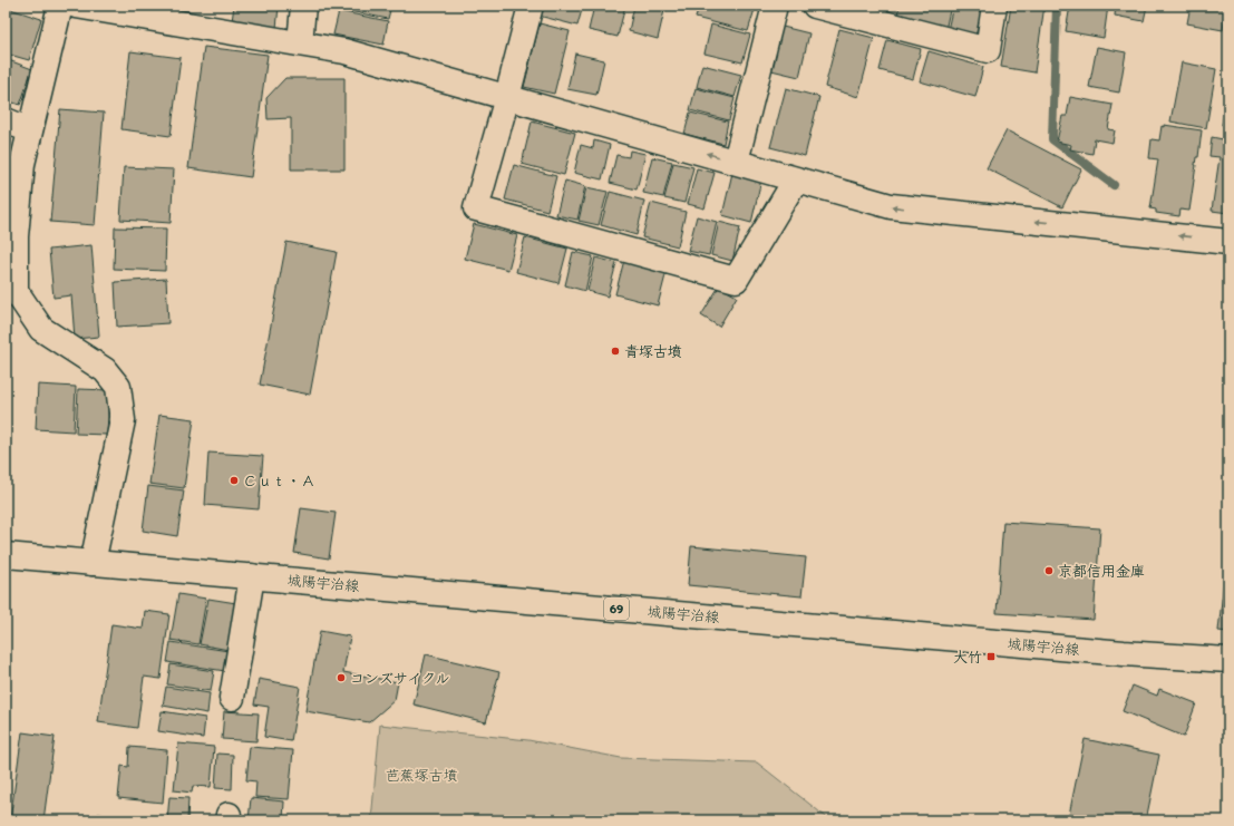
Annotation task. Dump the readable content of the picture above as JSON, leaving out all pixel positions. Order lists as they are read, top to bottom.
{
  "streets": {
    "street": ["城陽宇治線", "69"]
  },
  "parks": ["芭蕉塚古墳"],
  "places": {
    "other": [
      "青塚古墳",
      "Ｃｕｔ・Ａ",
      "京都信用金庫",
      "コンズサイクル"
    ],
    "transit": ["大竹"]
  }
}
